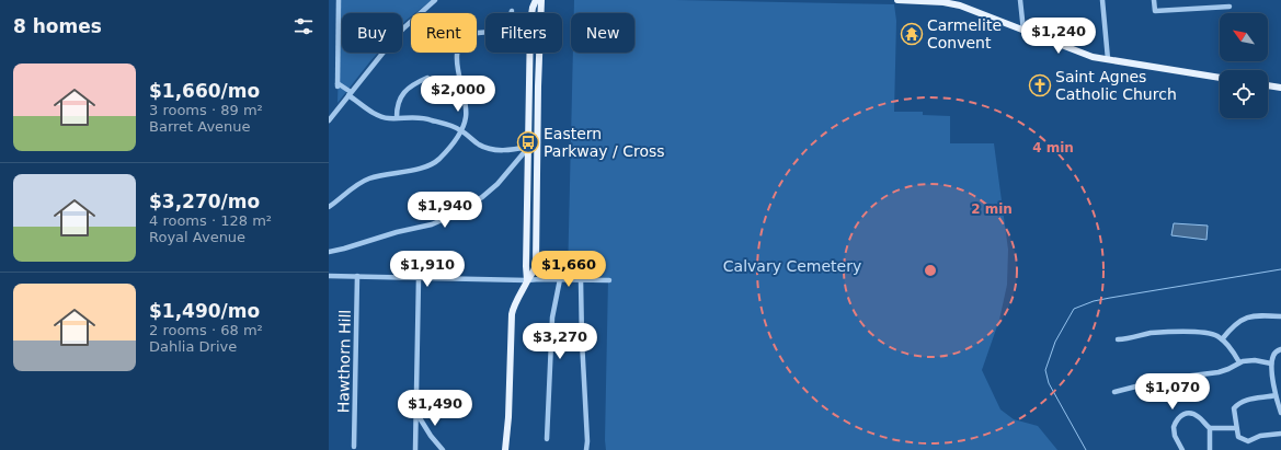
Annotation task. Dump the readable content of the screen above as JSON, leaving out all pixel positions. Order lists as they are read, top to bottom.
{
  "streets": {
    "street": ["Hawthorn Hill"]
  },
  "parks": ["Calvary Cemetery"],
  "places": {
    "temple": ["Carmelite Convent"],
    "church": ["Saint Agnes Catholic Church"],
    "bus stop": ["Eastern Parkway / Cross"]
  },
  "north": "top left",
  "page": {
    "heading": "8 homes",
    "chip": [
      "Buy",
      "Rent",
      "Filters",
      "New"
    ],
    "price": [
      "$1,240",
      "$2,000",
      "$1,940",
      "$1,910",
      "$1,660",
      "$3,270",
      "$1,070",
      "$1,490"
    ],
    "list": [
      {
        "name": "$1,660/mo",
        "note": "3 rooms · 89 m² · Barret Avenue"
      },
      {
        "name": "$3,270/mo",
        "note": "4 rooms · 128 m² · Royal Avenue"
      },
      {
        "name": "$1,490/mo",
        "note": "2 rooms · 68 m² · Dahlia Drive"
      }
    ]
  },
  "rings": ["4 min", "2 min"]
}
